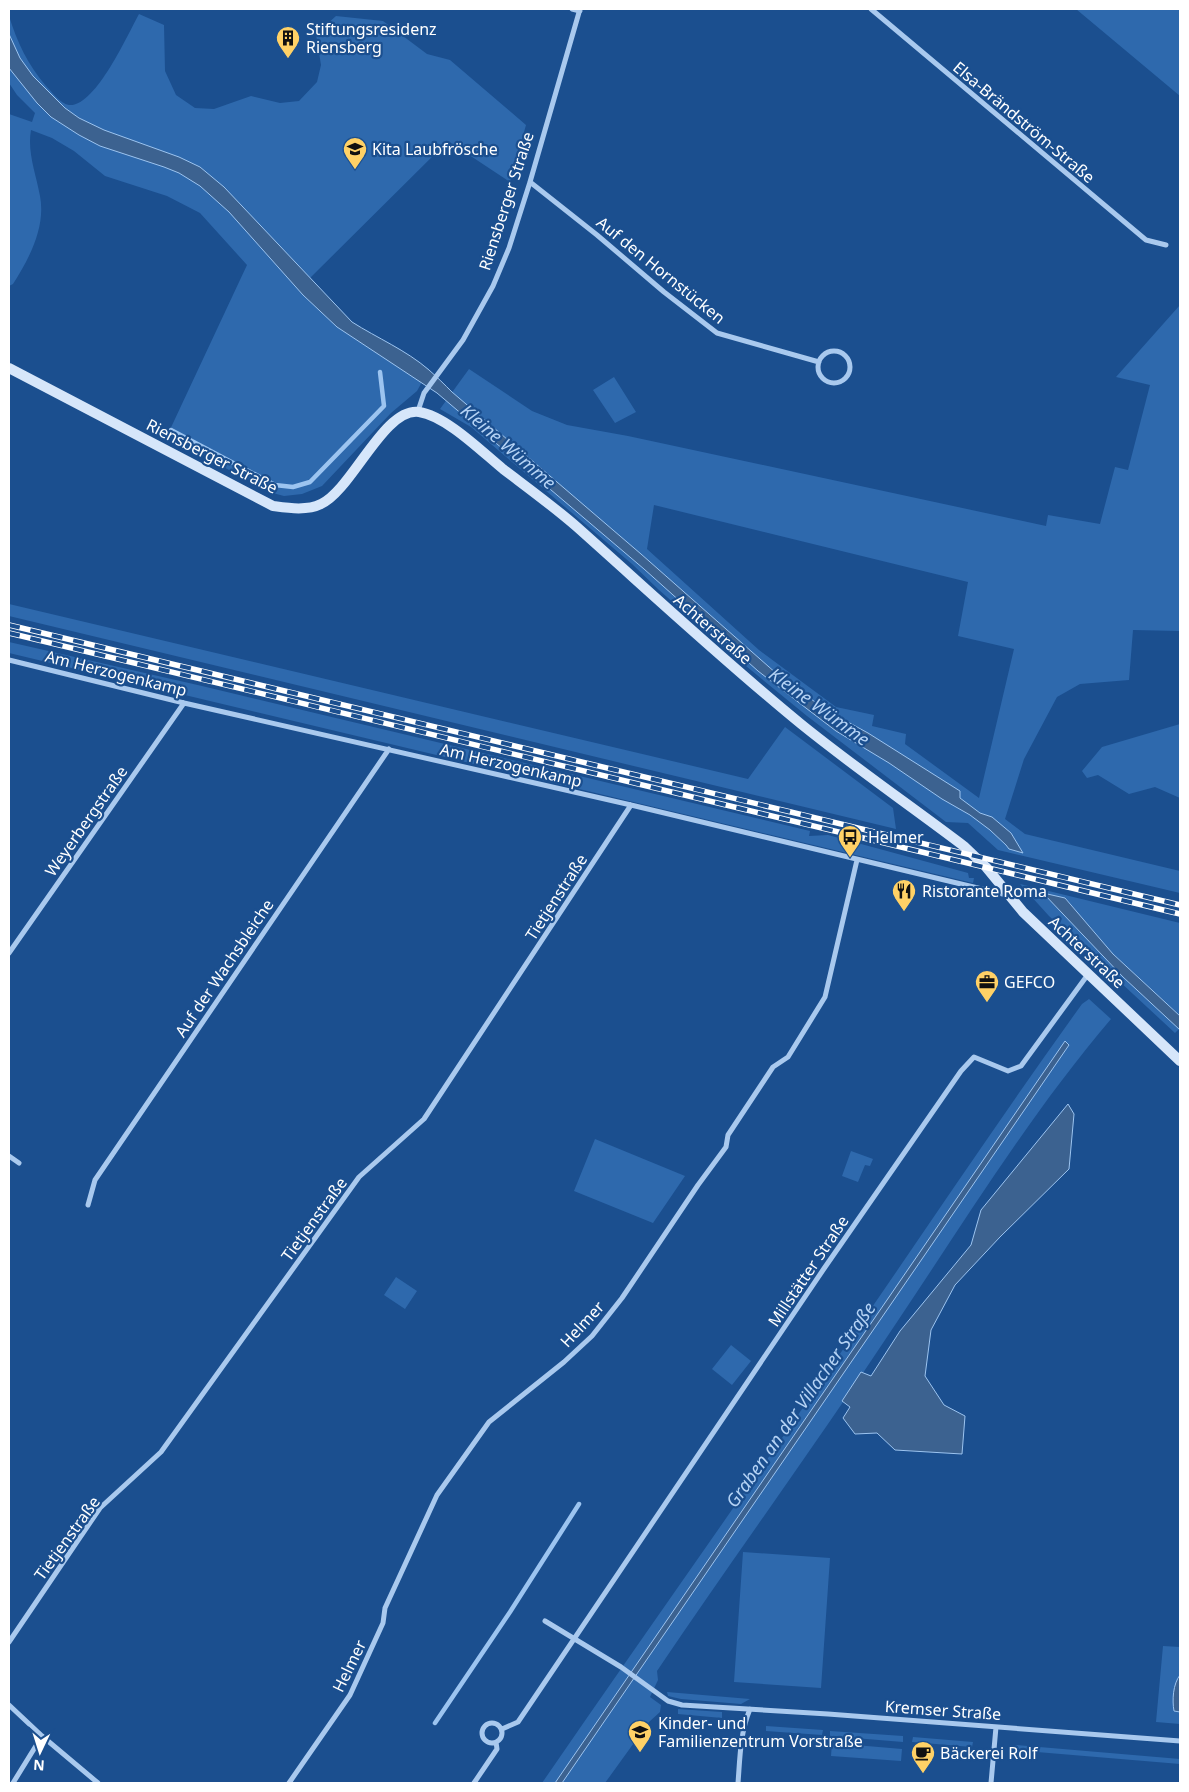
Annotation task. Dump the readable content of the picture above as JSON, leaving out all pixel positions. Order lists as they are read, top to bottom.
{
  "streets": {
    "street": [
      "Elsa-Brändström-Straße",
      "Riensberger Straße",
      "Auf den Hornstücken",
      "Achterstraße",
      "Am Herzogenkamp",
      "Weyerbergstraße",
      "Tietjenstraße",
      "Auf der Wachsbleiche",
      "Millstätter Straße",
      "Helmer",
      "Kremser Straße"
    ]
  },
  "crossings": [
    ["Riensberger Straße", "Auf den Hornstücken"],
    ["Riensberger Straße", "Achterstraße"],
    ["Achterstraße", "Am Herzogenkamp"],
    ["Achterstraße", "Millstätter Straße"],
    ["Am Herzogenkamp", "Weyerbergstraße"],
    ["Am Herzogenkamp", "Tietjenstraße"],
    ["Am Herzogenkamp", "Auf der Wachsbleiche"],
    ["Am Herzogenkamp", "Helmer"],
    ["Millstätter Straße", "Kremser Straße"]
  ],
  "water": ["Kleine Wümme", "Graben an der Villacher Straße"],
  "places": {
    "building": ["Stiftungsresidenz Riensberg"],
    "school or university": ["Kita Laubfrösche", "Kinder- und Familienzentrum Vorstraße"],
    "bus stop": ["Helmer"],
    "restaurant": ["Ristorante Roma"],
    "office": ["GEFCO"],
    "cafe": ["Bäckerei Rolf"]
  },
  "north": "bottom"
}
